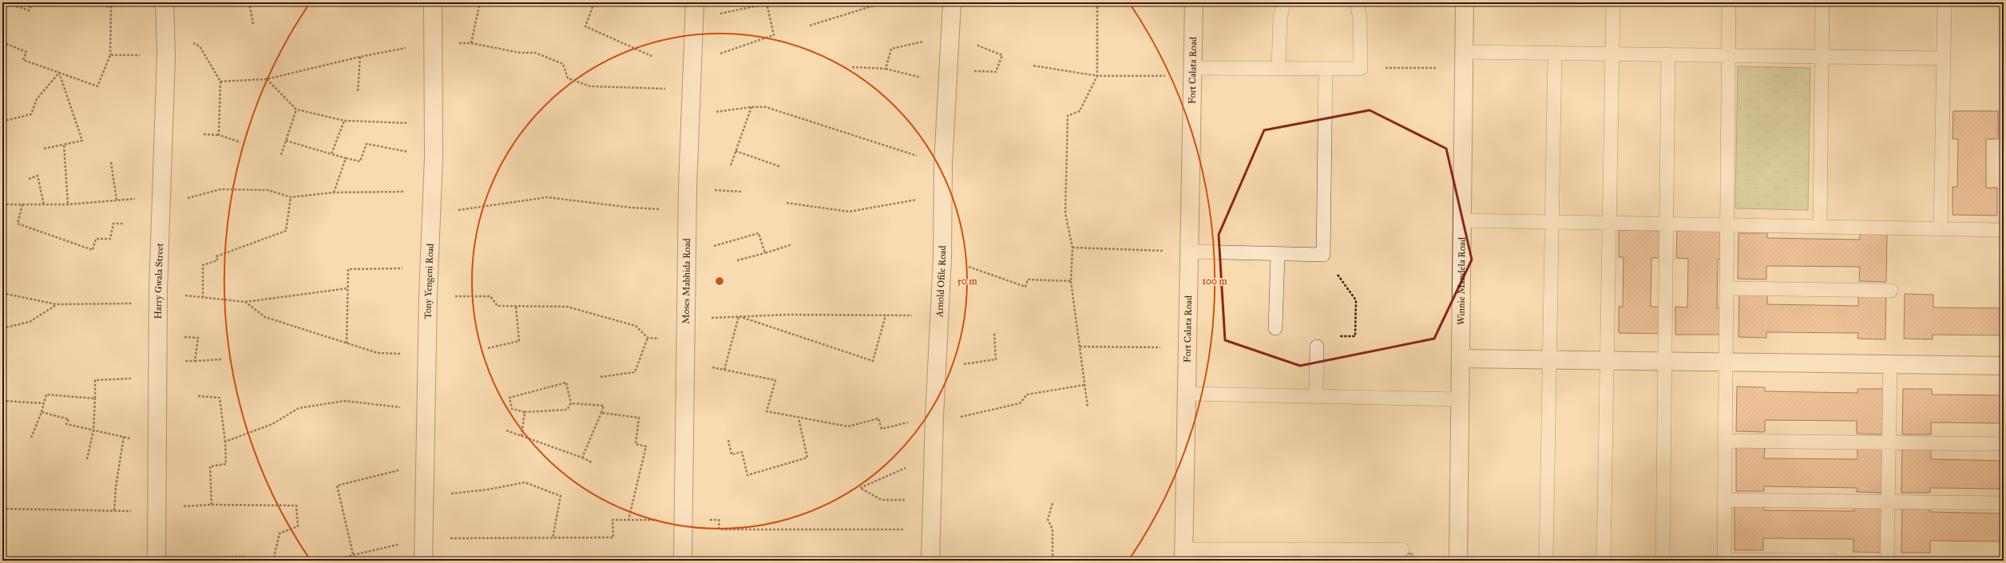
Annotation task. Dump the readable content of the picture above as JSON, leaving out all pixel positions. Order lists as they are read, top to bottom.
{
  "streets": {
    "street": [
      "Fort Calata Road",
      "Harry Gwala Street",
      "Tony Yengeni Road",
      "Moses Mabhida Road",
      "Arnold Ofile Road",
      "Winnie Mandela Road"
    ]
  },
  "rings": ["50 m", "100 m"]
}
